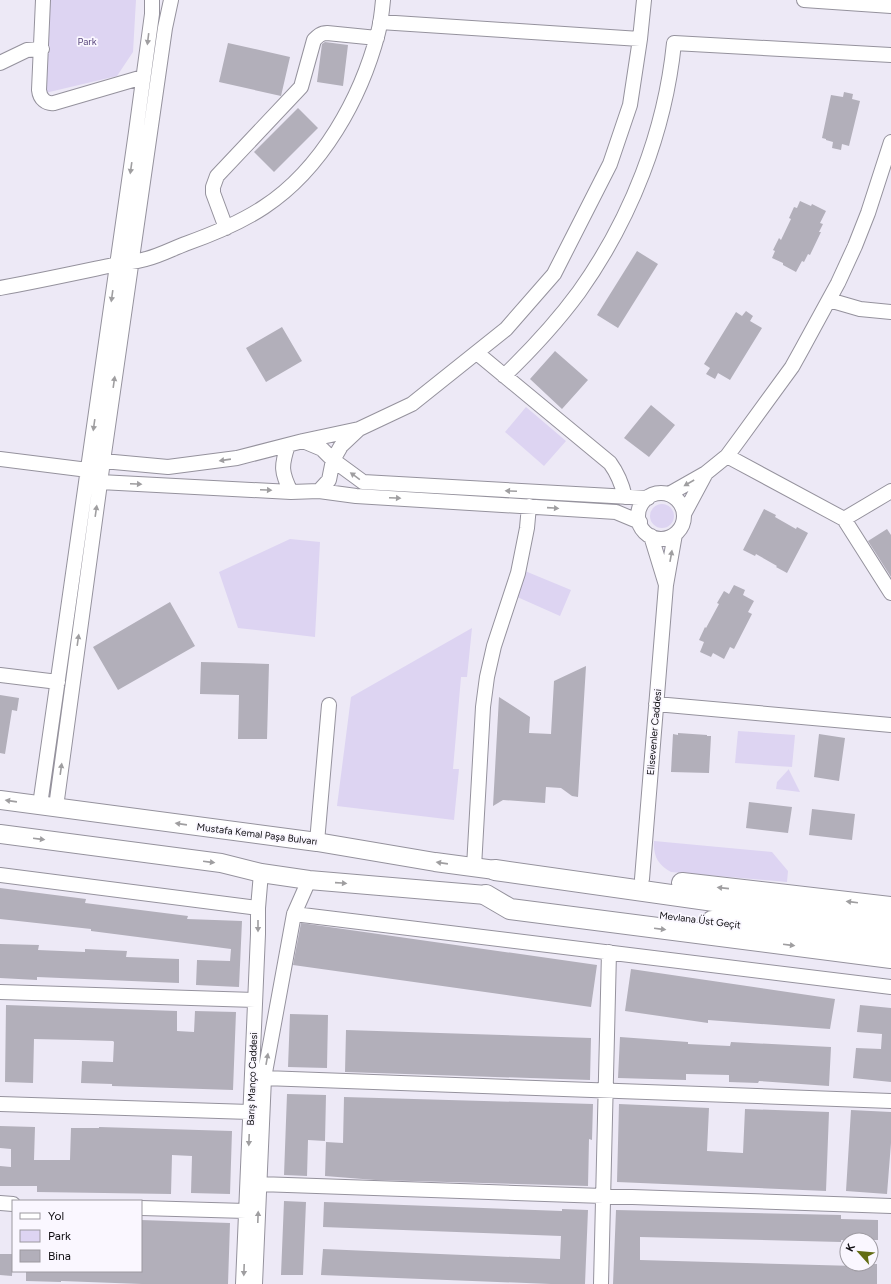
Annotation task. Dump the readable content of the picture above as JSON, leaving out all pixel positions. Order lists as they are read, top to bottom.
{
  "streets": {
    "highway": ["Mevlana Üst Geçit"],
    "main road": ["Mustafa Kemal Paşa Bulvarı"],
    "street": ["Elisevenler Caddesi", "Barış Manço Caddesi"]
  },
  "crossings": [
    ["Mustafa Kemal Paşa Bulvarı", "Mevlana Üst Geçit"]
  ],
  "parks": ["Park"],
  "legend": ["Yol", "Park", "Bina"],
  "north": "top left"
}
